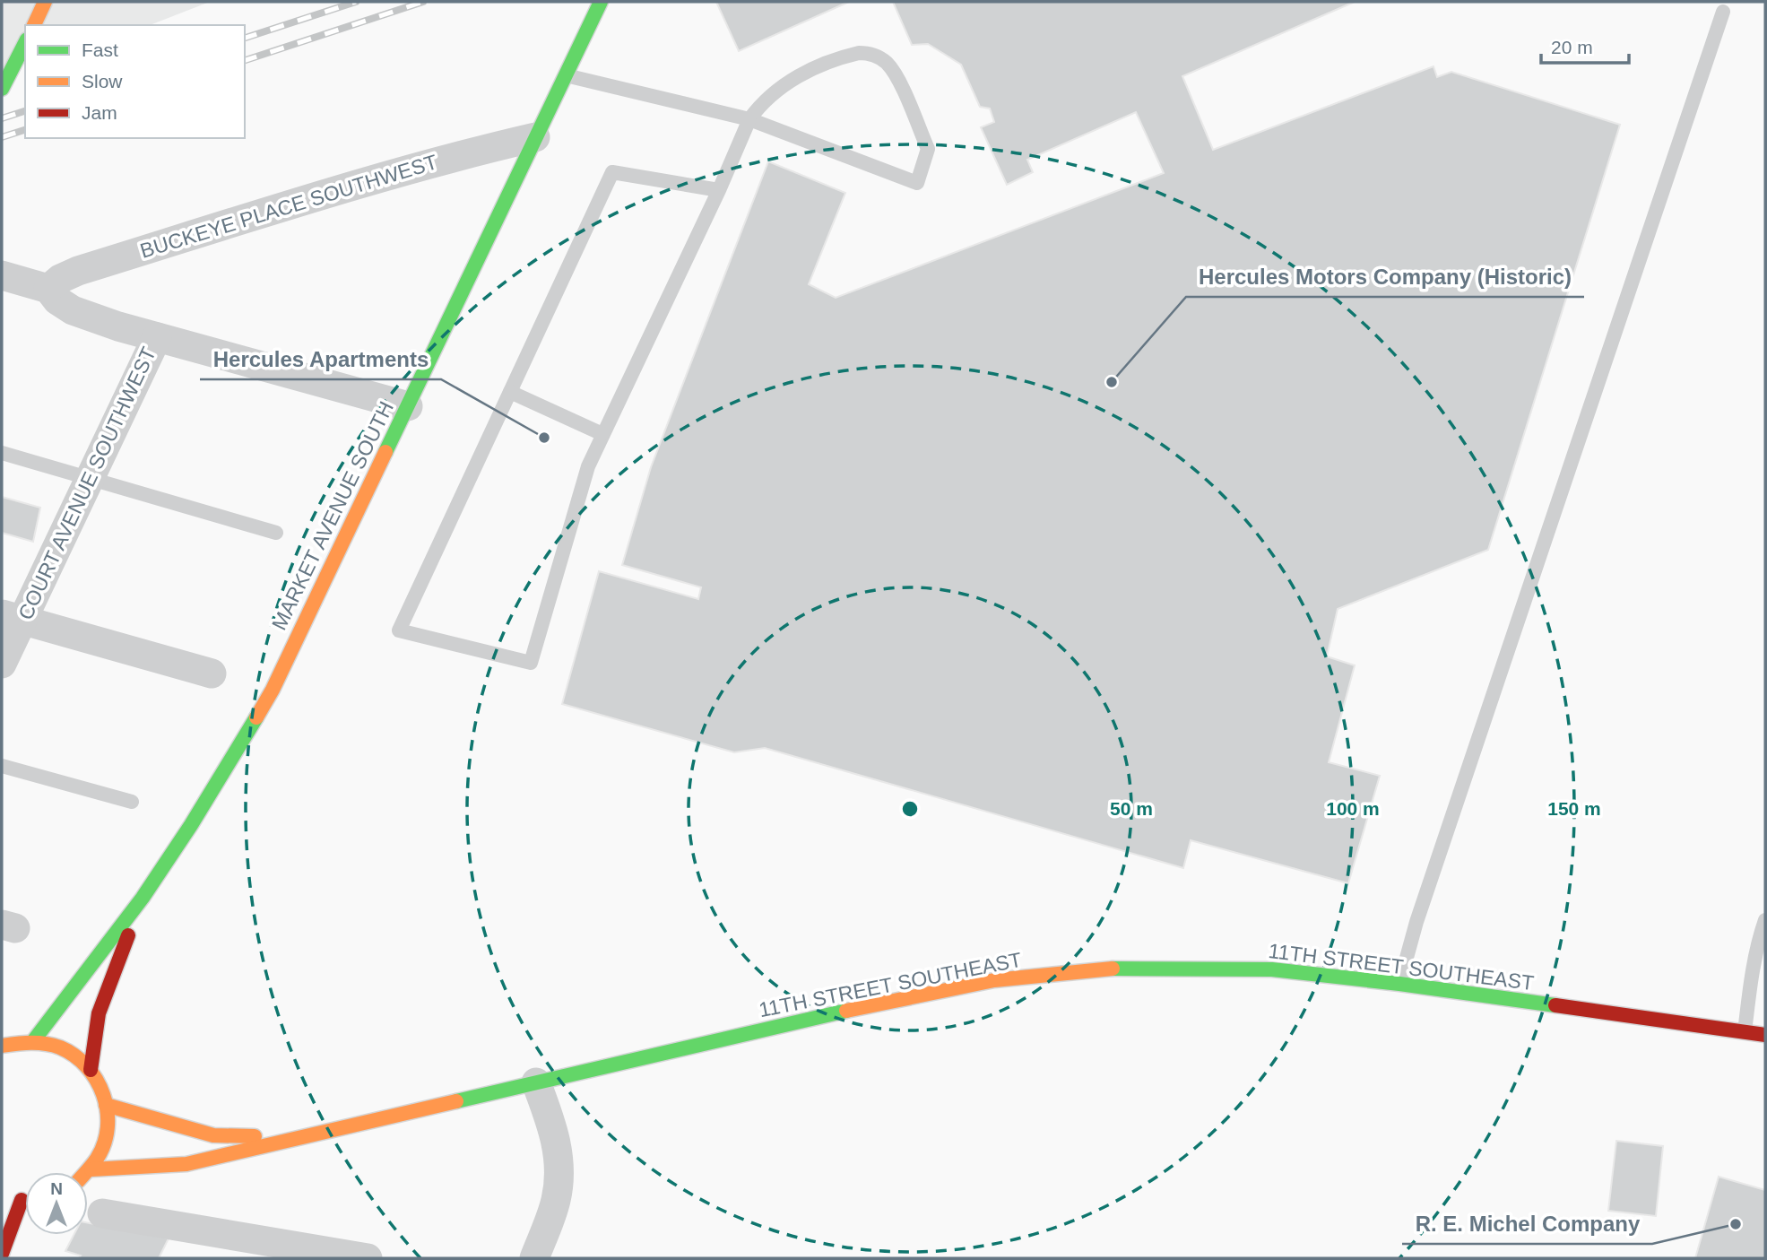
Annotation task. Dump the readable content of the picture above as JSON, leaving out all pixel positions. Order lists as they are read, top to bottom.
{
  "streets": {
    "street": [
      "BUCKEYE PLACE SOUTHWEST",
      "COURT AVENUE SOUTHWEST",
      "MARKET AVENUE SOUTH",
      "11TH STREET SOUTHEAST"
    ]
  },
  "crossings": [
    ["BUCKEYE PLACE SOUTHWEST", "MARKET AVENUE SOUTH"]
  ],
  "places": ["Hercules Motors Company (Historic)", "Hercules Apartments", "R. E. Michel Company"],
  "legend": ["Fast", "Slow", "Jam"],
  "scale_bar": "20 m",
  "north": "top",
  "rings": ["50 m", "100 m", "150 m"]
}
